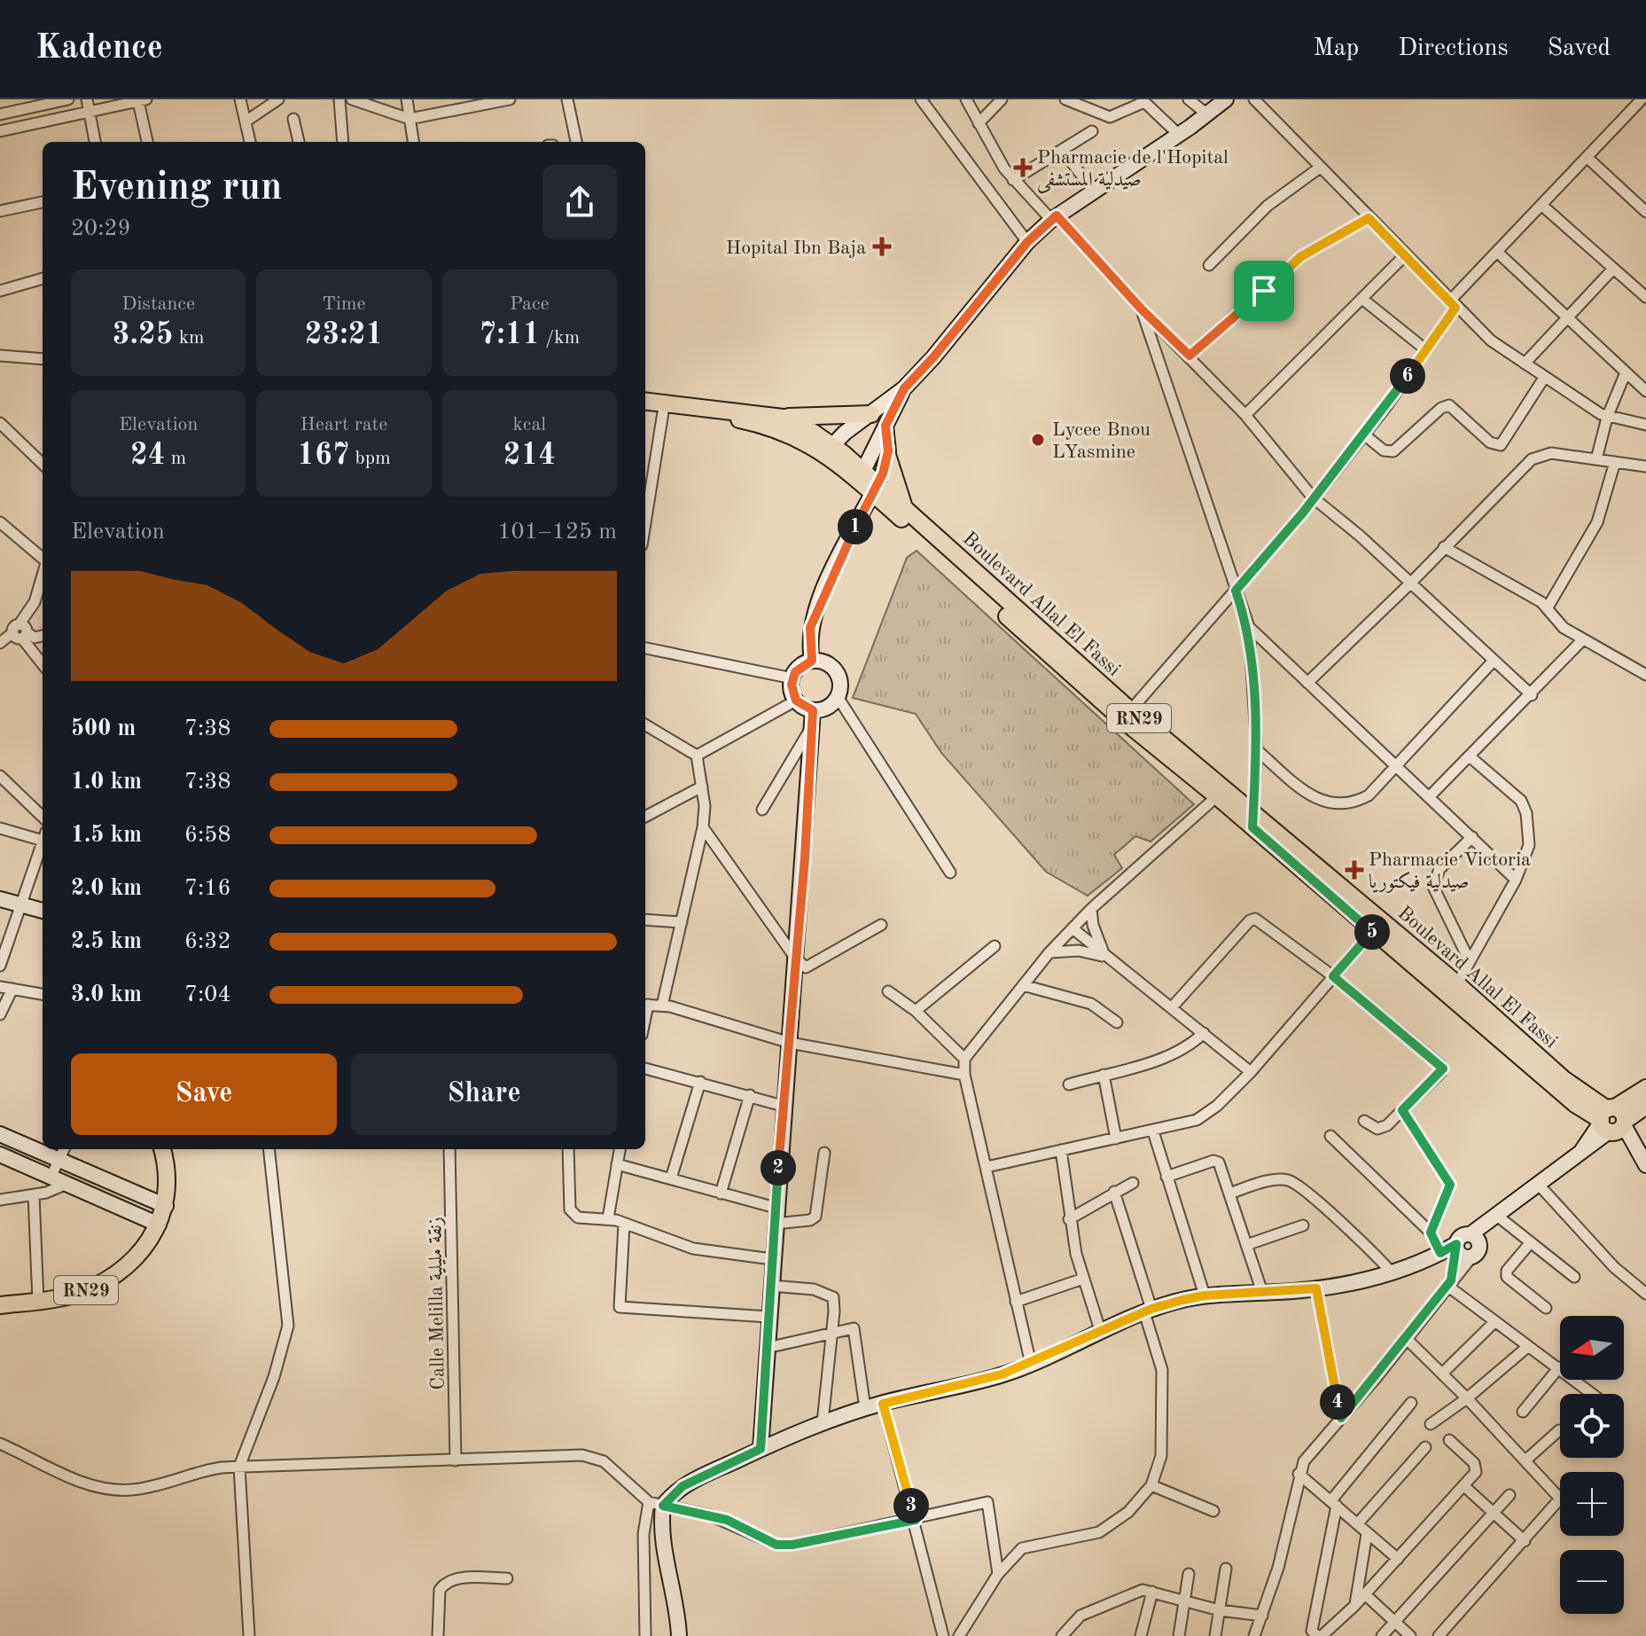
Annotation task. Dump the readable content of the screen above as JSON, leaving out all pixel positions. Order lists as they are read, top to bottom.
{
  "streets": {
    "main road": ["Boulevard Allal El Fassi", "RN29"],
    "street": ["Calle Melilla زنقة مليلية"]
  },
  "places": {
    "health": ["Pharmacie de l'Hopital صيدلية المستشفى", "Hopital Ibn Baja", "Pharmacie Victoria صيدلية فيكتوريا"],
    "other": ["Lycee Bnou LYasmine"]
  },
  "north": "left",
  "page": {
    "header": "Kadence",
    "nav": ["Map", "Directions", "Saved"],
    "heading": ["Evening run", "20:29"],
    "stats": [
      ["Distance", "3.25 km"],
      ["Time", "23:21"],
      ["Pace", "7:11 /km"],
      ["Elevation", "24 m"],
      ["Heart rate", "167 bpm"],
      ["kcal", "214"]
    ],
    "pins": [
      "6",
      "1",
      "5",
      "2",
      "4",
      "3"
    ],
    "chart": ["Elevation", "101–125 m"],
    "list": [
      {
        "name": "500 m",
        "note": "7:38"
      },
      {
        "name": "1.0 km",
        "note": "7:38"
      },
      {
        "name": "1.5 km",
        "note": "6:58"
      },
      {
        "name": "2.0 km",
        "note": "7:16"
      },
      {
        "name": "2.5 km",
        "note": "6:32"
      },
      {
        "name": "3.0 km",
        "note": "7:04"
      }
    ],
    "buttons": ["Save", "Share"],
    "map_buttons": ["+", "−"]
  }
}
